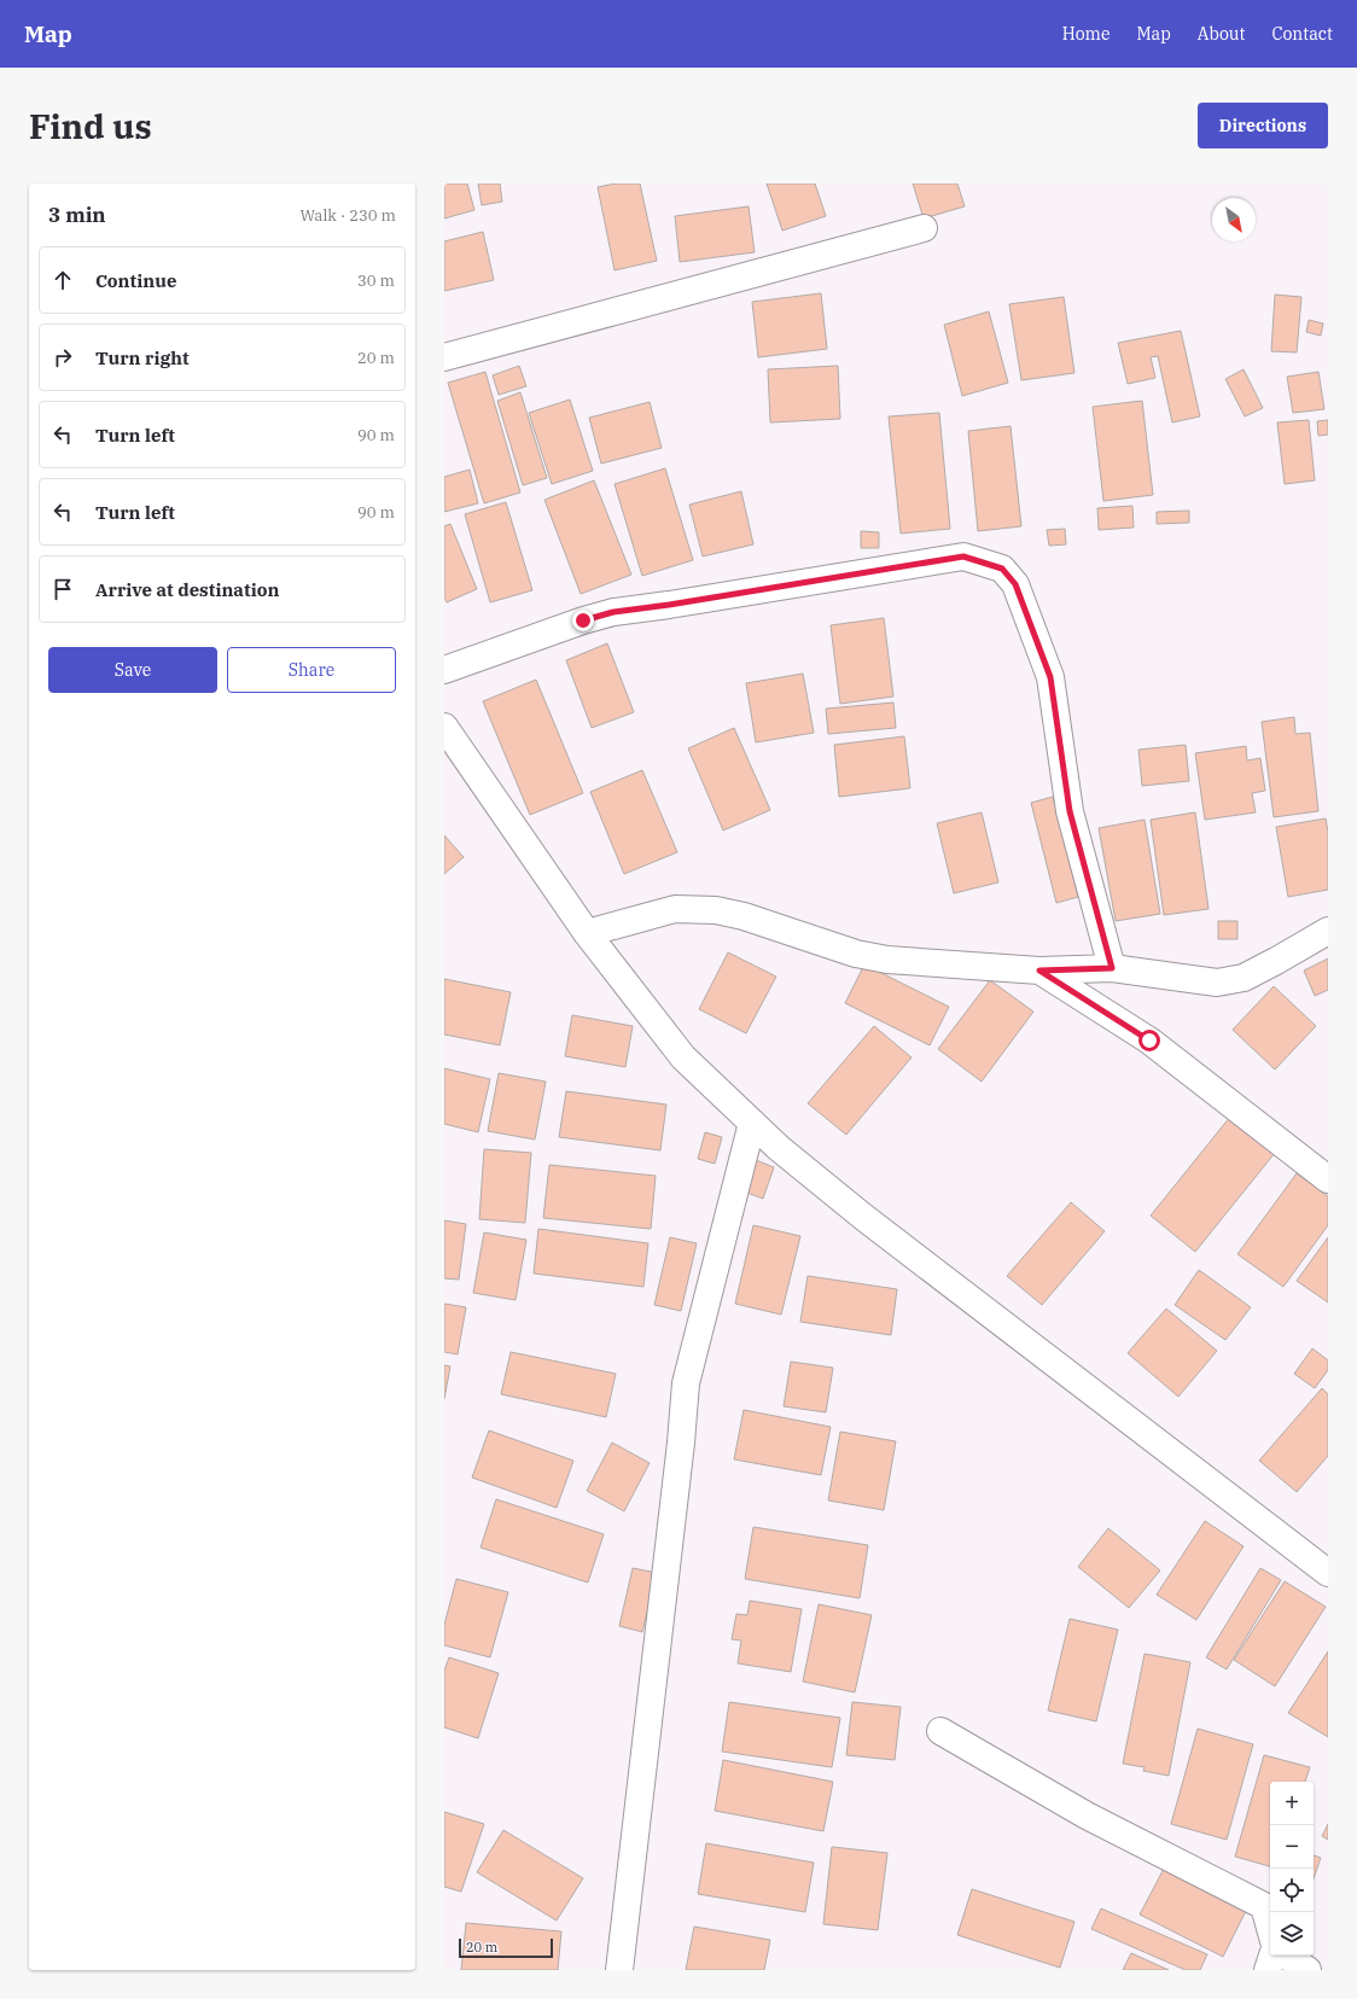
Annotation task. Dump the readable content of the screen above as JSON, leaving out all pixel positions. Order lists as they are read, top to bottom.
{
  "scale_bar": "20 m",
  "north": "bottom right",
  "page": {
    "header": "Map",
    "nav": [
      "Home",
      "Map",
      "About",
      "Contact"
    ],
    "buttons": [
      "Directions",
      ["Save", "Share"]
    ],
    "title": "Find us",
    "heading": ["3 min", "Walk · 230 m"],
    "list": [
      ["Continue", "30 m"],
      ["Turn right", "20 m"],
      ["Turn left", "90 m"],
      ["Turn left", "90 m"],
      "Arrive at destination"
    ],
    "map_buttons": ["+", "−"],
    "scale": "20 m"
  }
}
